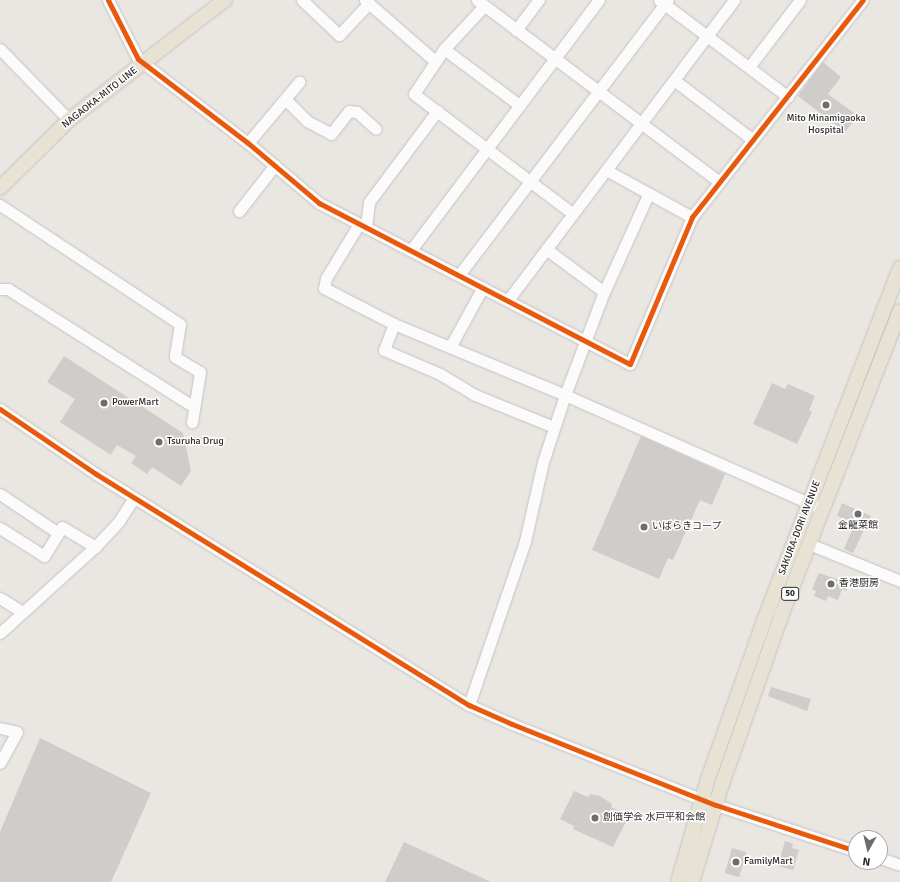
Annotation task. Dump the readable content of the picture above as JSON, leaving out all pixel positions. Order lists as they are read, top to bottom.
{
  "streets": {
    "main road": ["NAGAOKA-MITO LINE", "SAKURA-DORI AVENUE", "50"]
  },
  "places": [
    "Mito Minamigaoka Hospital",
    "PowerMart",
    "Tsuruha Drug",
    "金龍菜館",
    "いばらきコープ",
    "香港厨房",
    "創価学会 水戸平和会館",
    "FamilyMart"
  ],
  "north": "bottom"
}
